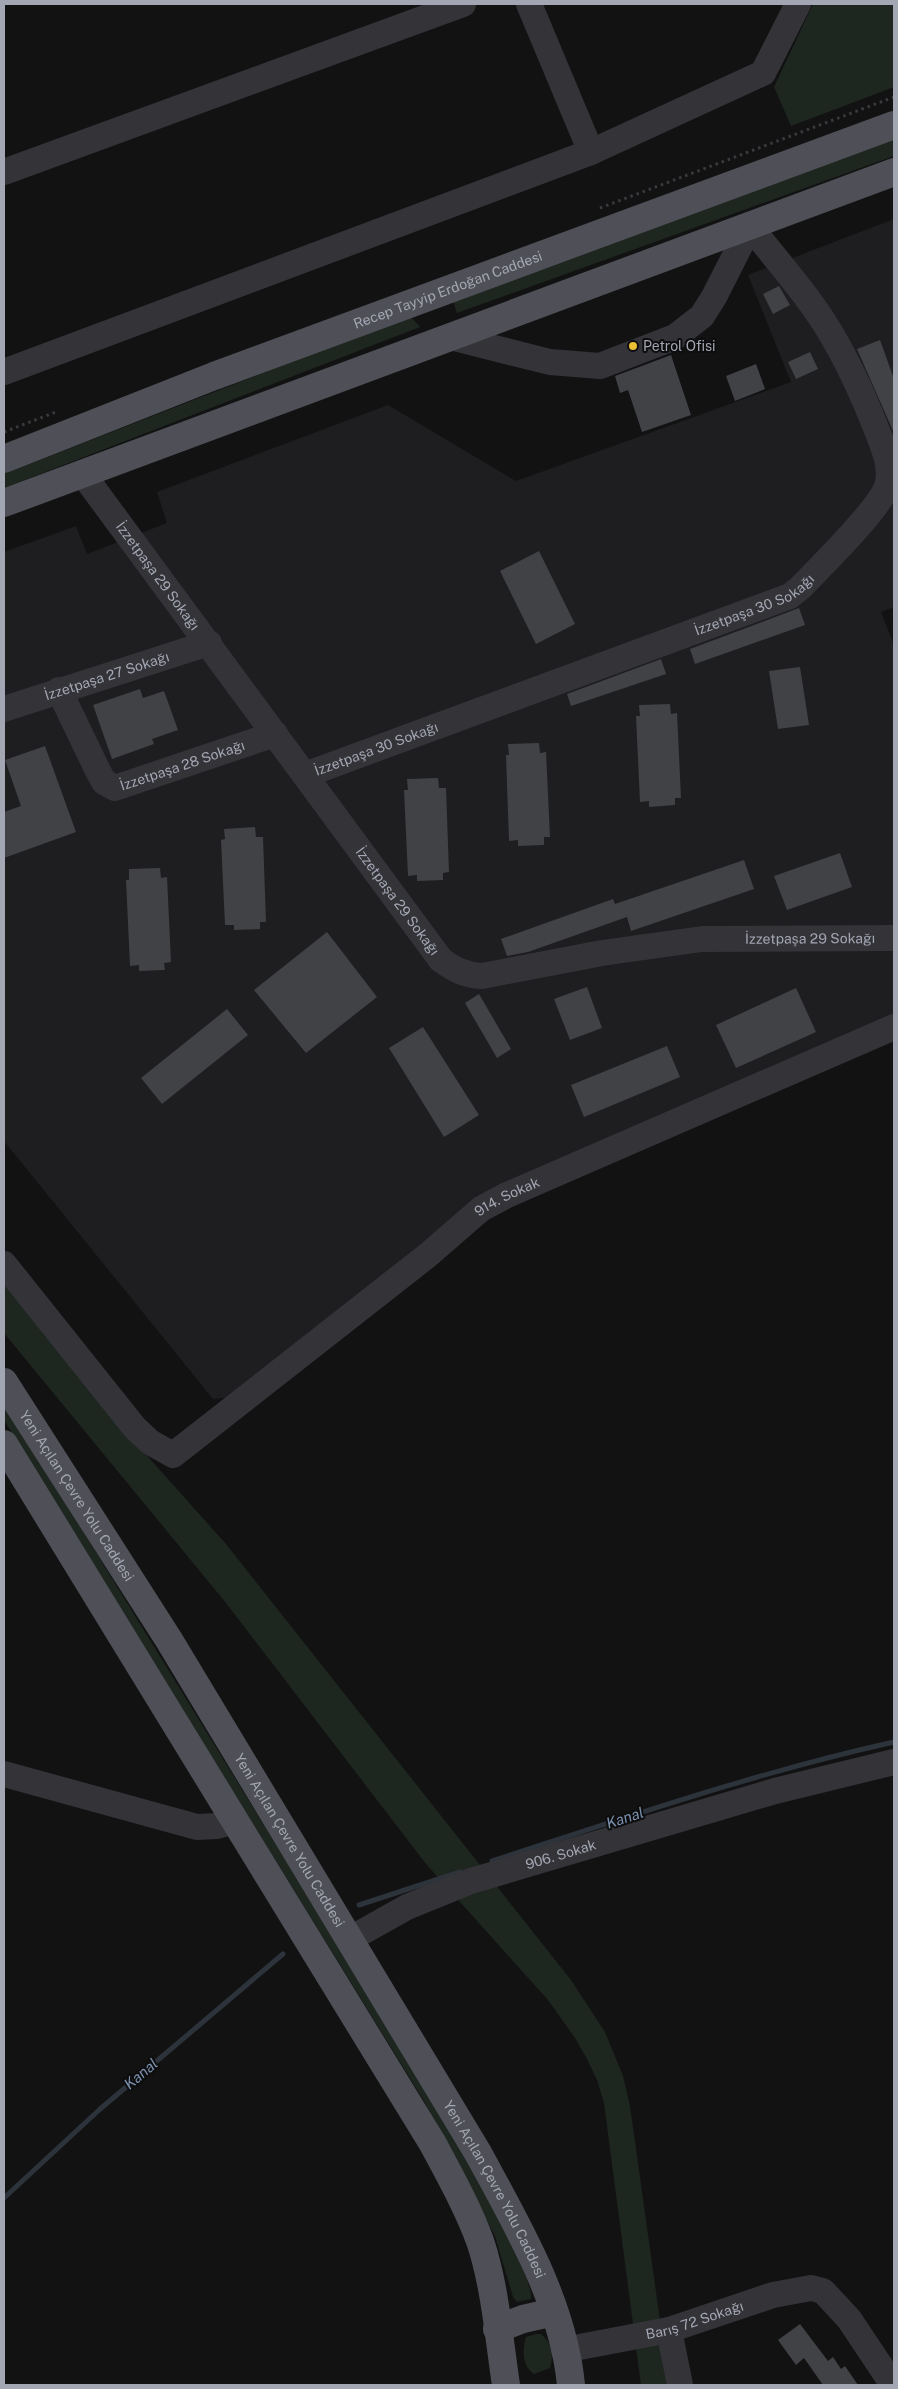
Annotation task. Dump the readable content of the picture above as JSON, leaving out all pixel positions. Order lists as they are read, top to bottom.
{
  "streets": {
    "main road": ["Recep Tayyip Erdoğan Caddesi", "Yeni Açılan Çevre Yolu Caddesi"],
    "street": [
      "İzzetpaşa 29 Sokağı",
      "İzzetpaşa 30 Sokağı",
      "İzzetpaşa 27 Sokağı",
      "İzzetpaşa 28 Sokağı",
      "914. Sokak",
      "906. Sokak",
      "Barış 72 Sokağı"
    ]
  },
  "crossings": [
    ["İzzetpaşa 29 Sokağı", "İzzetpaşa 30 Sokağı"],
    ["İzzetpaşa 29 Sokağı", "İzzetpaşa 27 Sokağı"],
    ["İzzetpaşa 29 Sokağı", "İzzetpaşa 28 Sokağı"],
    ["İzzetpaşa 27 Sokağı", "İzzetpaşa 28 Sokağı"],
    ["Yeni Açılan Çevre Yolu Caddesi", "906. Sokak"],
    ["Yeni Açılan Çevre Yolu Caddesi", "Barış 72 Sokağı"]
  ],
  "water": ["Kanal"],
  "places": ["Petrol Ofisi"]
}
